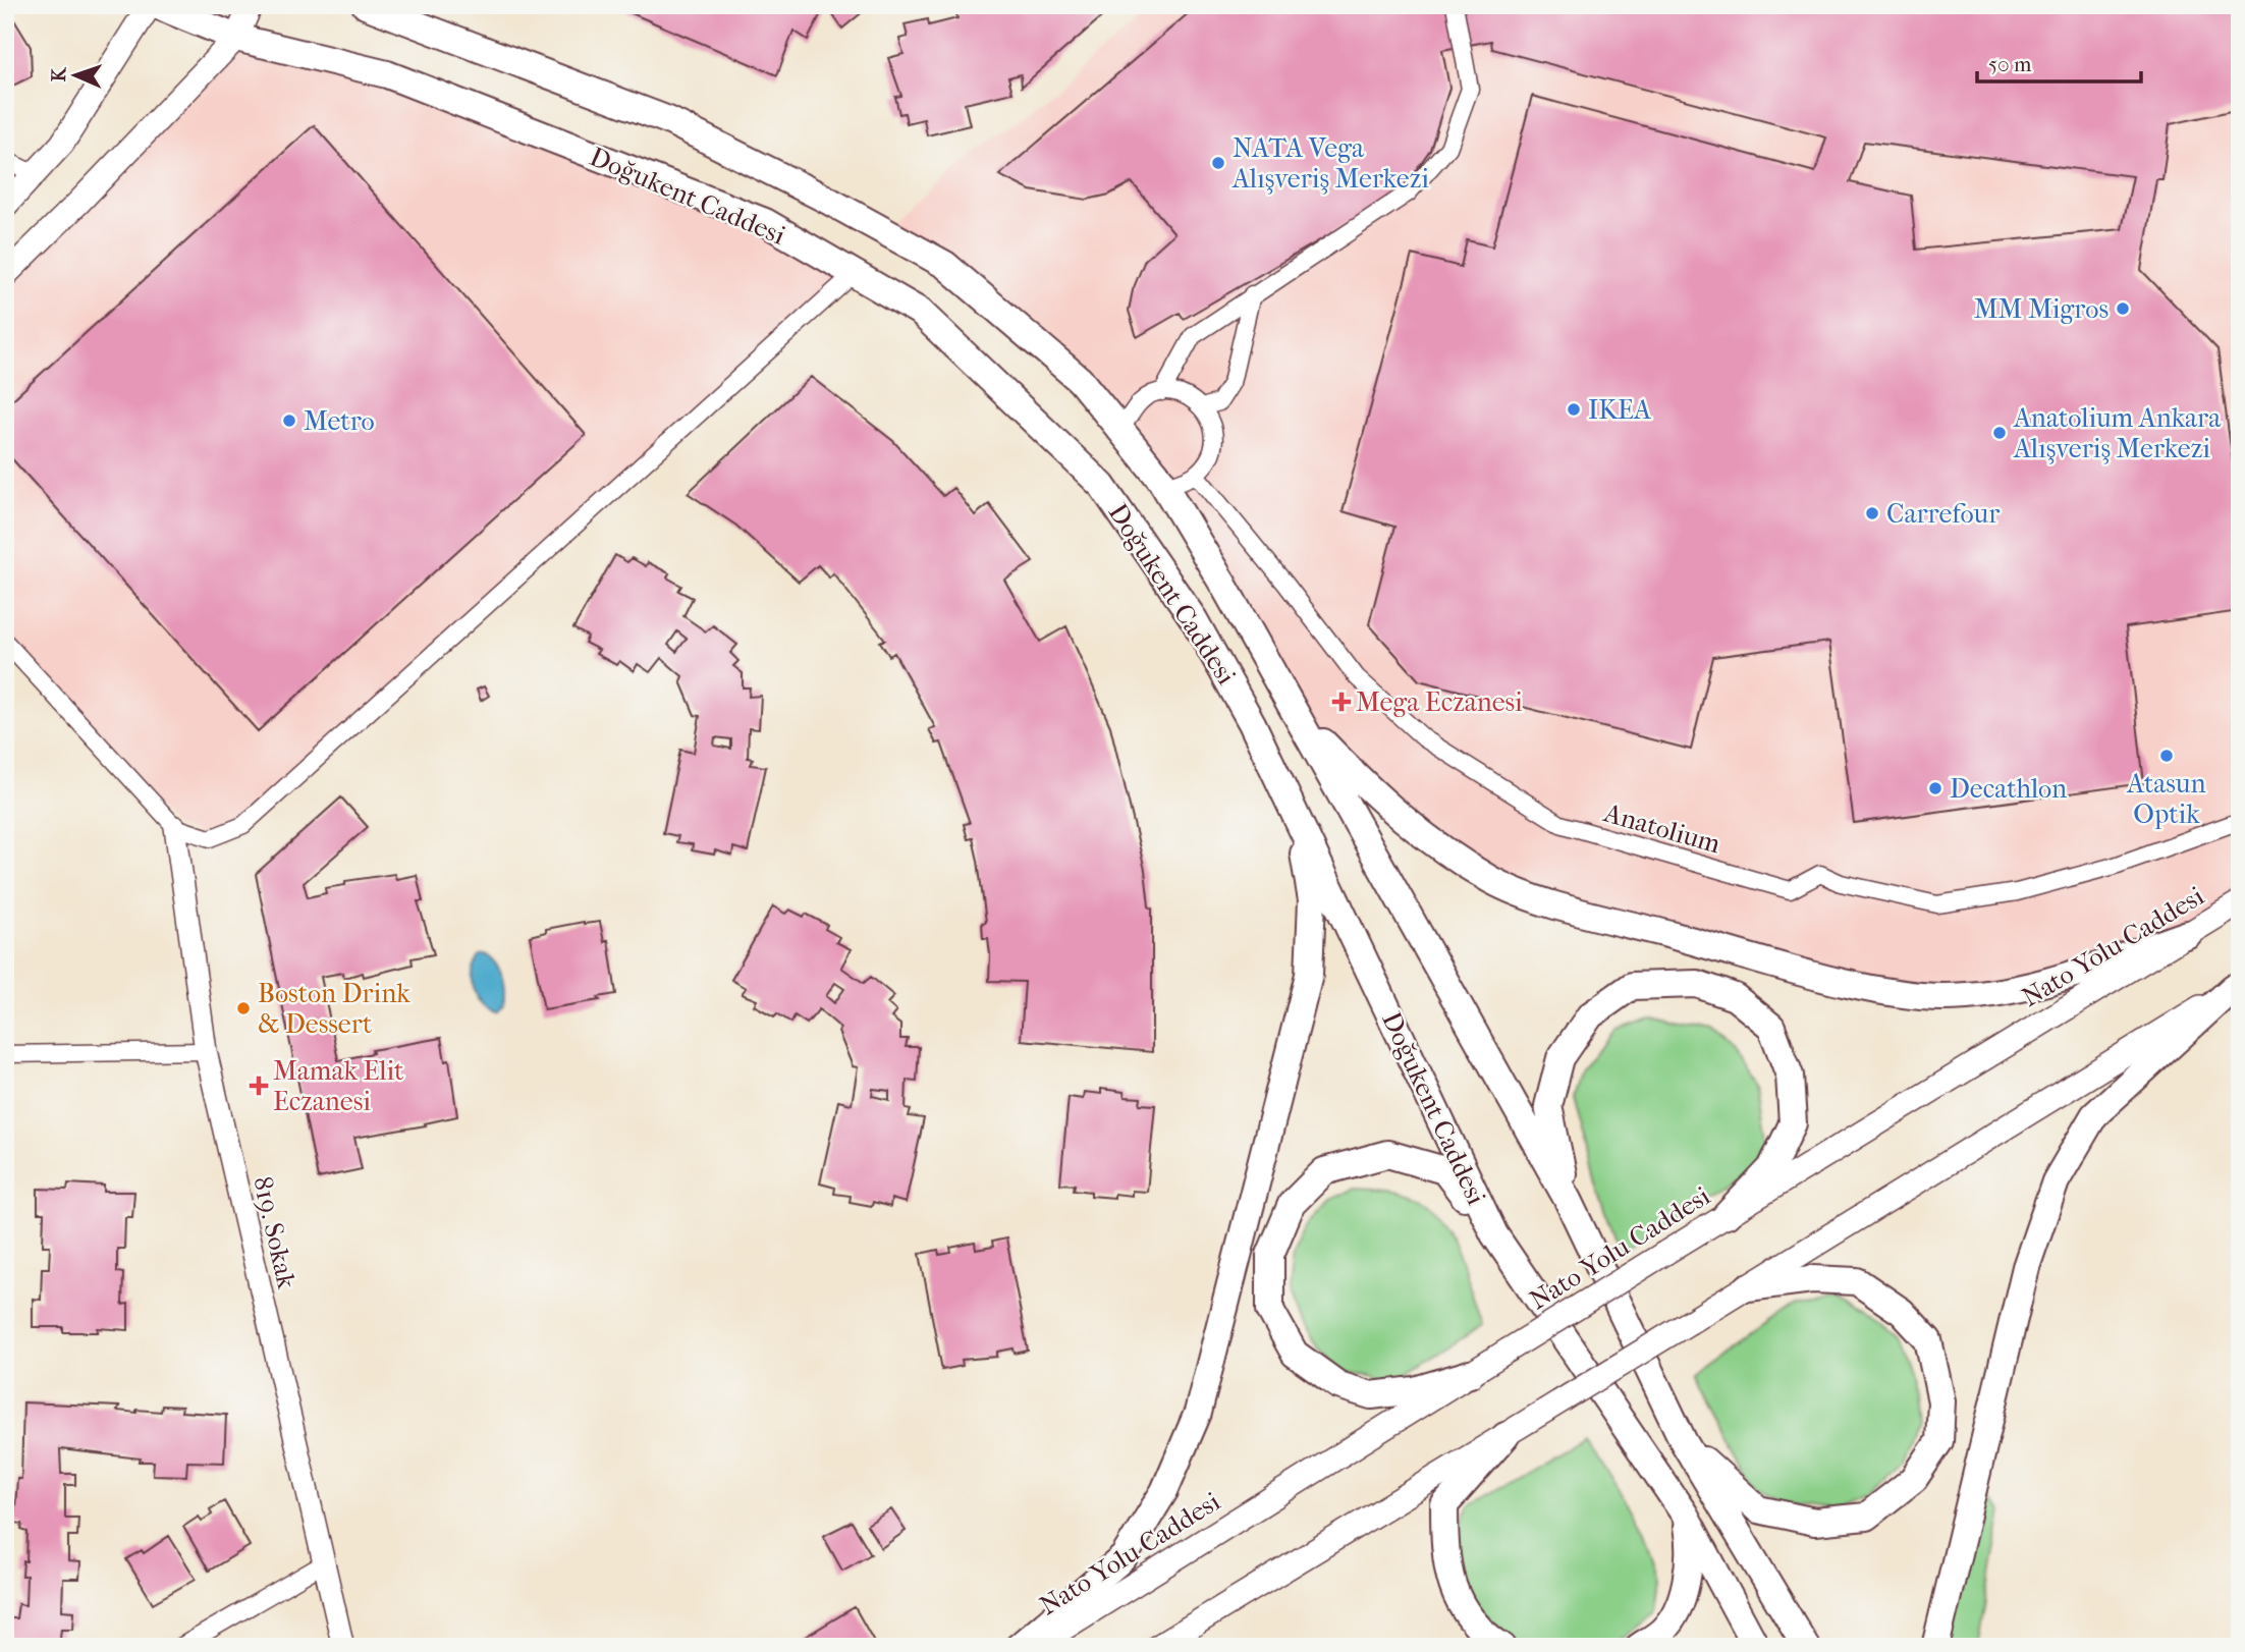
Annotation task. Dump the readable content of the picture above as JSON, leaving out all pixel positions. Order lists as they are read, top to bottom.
{
  "streets": {
    "main road": ["Doğukent Caddesi", "Nato Yolu Caddesi"],
    "street": ["Anatolium", "819. Sokak"]
  },
  "crossings": [
    ["Doğukent Caddesi", "Anatolium"]
  ],
  "places": {
    "other": [
      "NATA Vega Alışveriş Merkezi",
      "MM Migros",
      "IKEA",
      "Metro",
      "Anatolium Ankara Alışveriş Merkezi",
      "Carrefour",
      "Atasun Optik",
      "Decathlon",
      "Boston Drink & Dessert"
    ],
    "health": ["Mega Eczanesi", "Mamak Elit Eczanesi"]
  },
  "scale_bar": "50 m",
  "north": "left"
}
